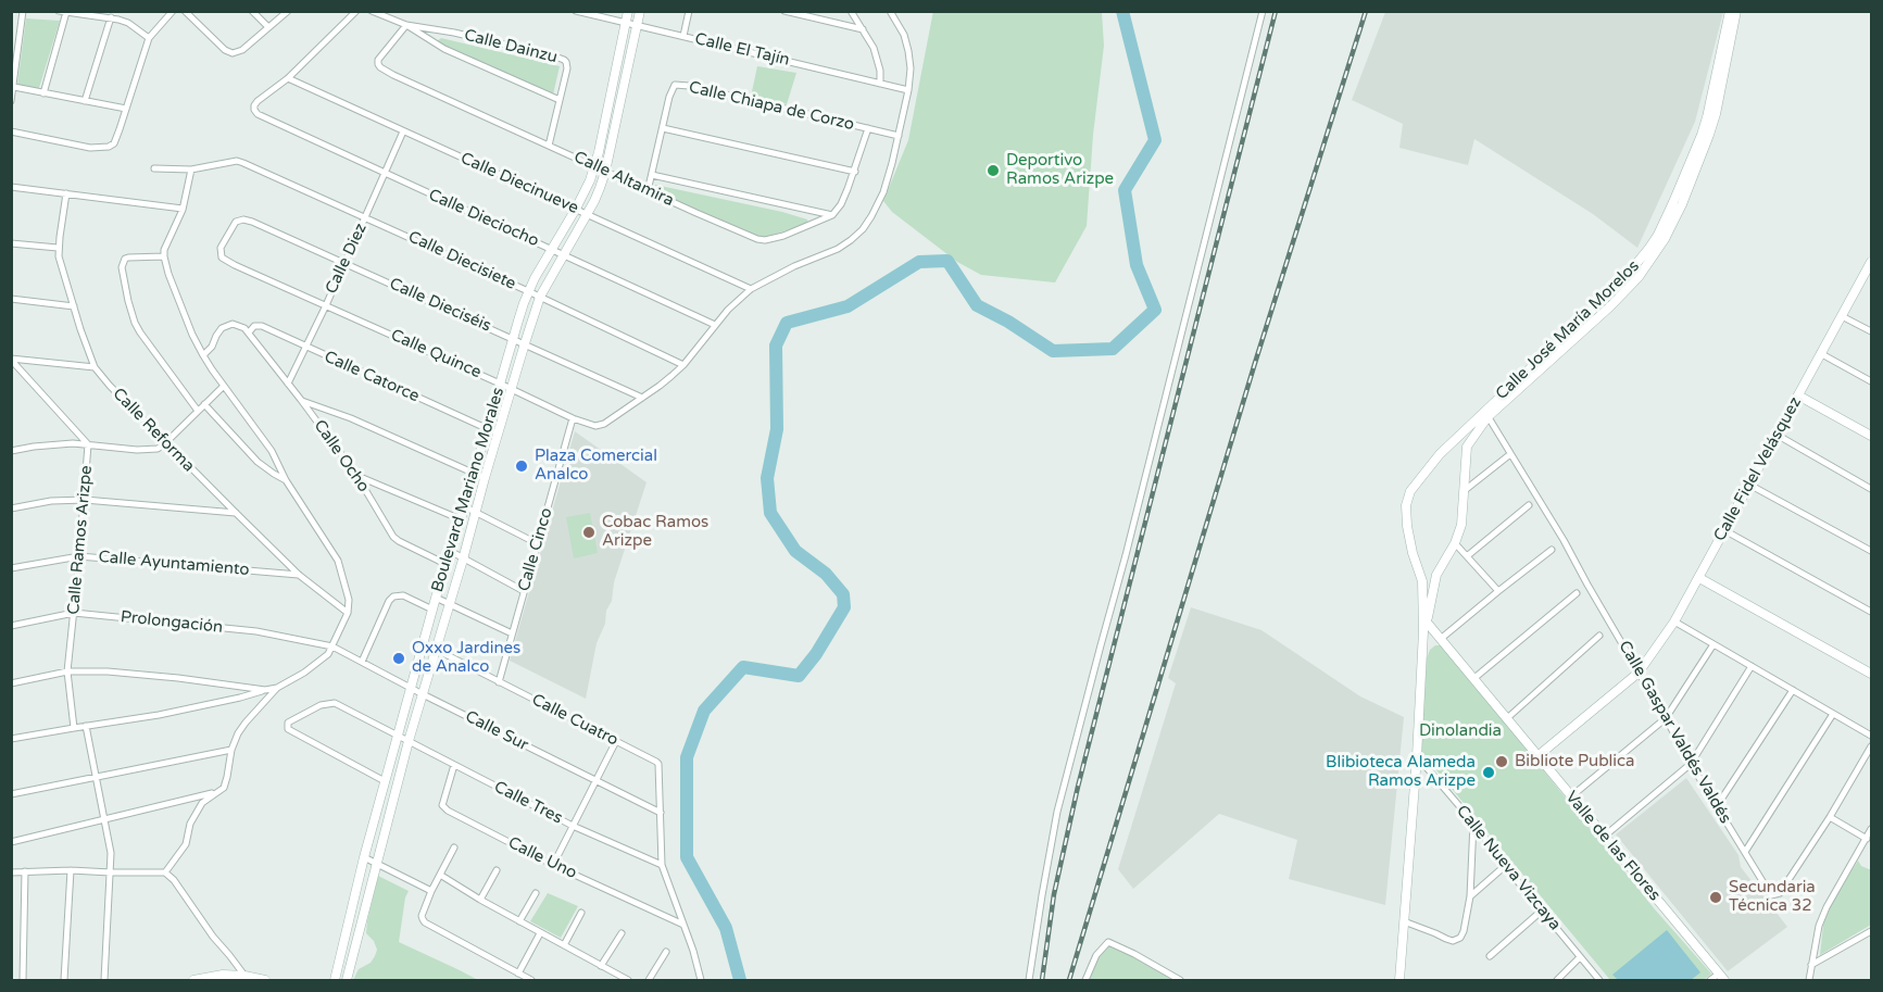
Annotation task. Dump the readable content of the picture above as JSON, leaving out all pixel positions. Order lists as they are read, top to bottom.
{
  "streets": {
    "street": [
      "Calle Dainzu",
      "Calle El Tajín",
      "Calle Chiapa de Corzo",
      "Calle Altamira",
      "Calle Diecinueve",
      "Calle Dieciocho",
      "Calle Diez",
      "Calle Diecisiete",
      "Calle Dieciséis",
      "Calle José María Morelos",
      "Calle Quince",
      "Calle Catorce",
      "Calle Reforma",
      "Calle Ocho",
      "Calle Fidel Velásquez",
      "Boulevard Mariano Morales",
      "Calle Ramos Arizpe",
      "Calle Cinco",
      "Calle Ayuntamiento",
      "Prolongación",
      "Calle Cuatro",
      "Calle Sur",
      "Calle Gaspar Valdés Valdés",
      "Calle Tres",
      "Valle de las Flores",
      "Calle Uno",
      "Calle Nueva Vizcaya"
    ]
  },
  "crossings": [
    ["Calle Dainzu", "Calle Altamira"],
    ["Calle El Tajín", "Calle Quince"],
    ["Calle El Tajín", "Boulevard Mariano Morales"],
    ["Calle Chiapa de Corzo", "Calle Altamira"],
    ["Calle Chiapa de Corzo", "Calle Quince"],
    ["Calle Altamira", "Boulevard Mariano Morales"],
    ["Calle Diecinueve", "Calle Dieciocho"],
    ["Calle Diecinueve", "Calle Diez"],
    ["Calle Diecinueve", "Calle Quince"],
    ["Calle Diecinueve", "Boulevard Mariano Morales"],
    ["Calle Dieciocho", "Calle Diez"],
    ["Calle Dieciocho", "Calle Quince"],
    ["Calle Dieciocho", "Boulevard Mariano Morales"],
    ["Calle Diez", "Calle Diecisiete"],
    ["Calle Diez", "Calle Dieciséis"],
    ["Calle Diez", "Calle Quince"],
    ["Calle Diez", "Calle Catorce"],
    ["Calle Diez", "Calle Ocho"],
    ["Calle Diecisiete", "Calle Quince"],
    ["Calle Diecisiete", "Boulevard Mariano Morales"],
    ["Calle Dieciséis", "Calle Quince"],
    ["Calle Dieciséis", "Boulevard Mariano Morales"],
    ["Calle José María Morelos", "Calle Gaspar Valdés Valdés"],
    ["Calle José María Morelos", "Valle de las Flores"],
    ["Calle José María Morelos", "Calle Nueva Vizcaya"],
    ["Calle Quince", "Boulevard Mariano Morales"],
    ["Calle Quince", "Calle Cinco"],
    ["Calle Catorce", "Calle Ocho"],
    ["Calle Catorce", "Boulevard Mariano Morales"],
    ["Calle Reforma", "Calle Ayuntamiento"],
    ["Calle Ocho", "Boulevard Mariano Morales"],
    ["Calle Fidel Velásquez", "Calle Gaspar Valdés Valdés"],
    ["Calle Fidel Velásquez", "Valle de las Flores"],
    ["Boulevard Mariano Morales", "Calle Cuatro"],
    ["Boulevard Mariano Morales", "Calle Sur"],
    ["Boulevard Mariano Morales", "Calle Tres"],
    ["Calle Ramos Arizpe", "Calle Ayuntamiento"],
    ["Calle Ramos Arizpe", "Prolongación"],
    ["Calle Cinco", "Calle Cuatro"],
    ["Prolongación", "Calle Sur"],
    ["Calle Cuatro", "Calle Sur"],
    ["Calle Tres", "Calle Uno"]
  ],
  "parks": ["Dinolandia"],
  "places": [
    "Deportivo Ramos Arizpe",
    "Plaza Comercial Analco",
    "Cobac Ramos Arizpe",
    "Oxxo Jardines de Analco",
    "Bibliote Publica",
    "Blibioteca Alameda Ramos Arizpe",
    "Secundaria Técnica 32"
  ]
}
